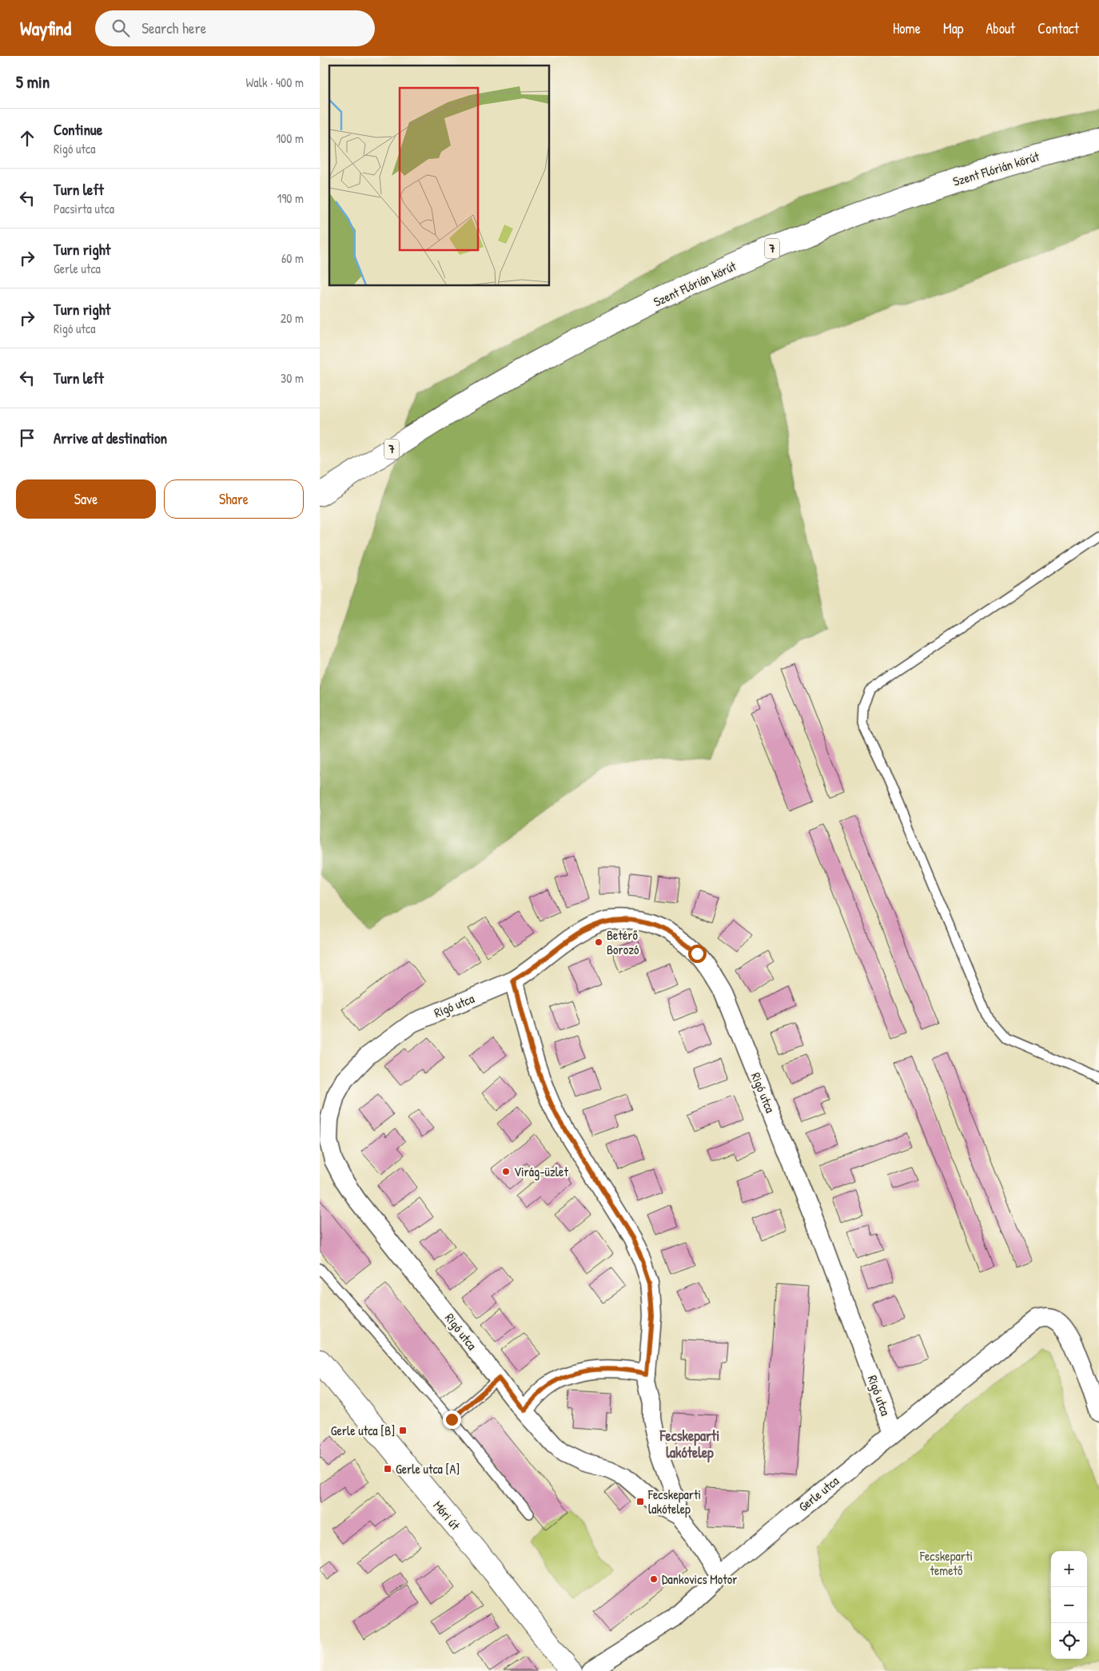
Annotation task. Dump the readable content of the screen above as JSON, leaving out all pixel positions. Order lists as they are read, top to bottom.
{
  "streets": {
    "main road": ["Szent Flórián körút", "7", "Móri út"],
    "street": ["Rigó utca", "Gerle utca"]
  },
  "crossings": [
    ["Rigó utca", "Gerle utca"]
  ],
  "districts": ["Fecskeparti lakótelep"],
  "parks": ["Fecskeparti temető"],
  "places": {
    "other": ["Betérő Borozó", "Virág-üzlet", "Dankovics Motor"],
    "transit": ["Gerle utca [B]", "Gerle utca [A]", "Fecskeparti lakótelep"]
  },
  "page": {
    "header": "Wayfind",
    "search": "Search here",
    "nav": [
      "Home",
      "Map",
      "About",
      "Contact"
    ],
    "heading": ["5 min", "Walk · 400 m"],
    "list": [
      ["Continue", "Rigó utca", "100 m"],
      ["Turn left", "Pacsirta utca", "190 m"],
      ["Turn right", "Gerle utca", "60 m"],
      ["Turn right", "Rigó utca", "20 m"],
      ["Turn left", "30 m"],
      "Arrive at destination"
    ],
    "buttons": ["Save", "Share"],
    "map_buttons": ["+", "−"]
  }
}
